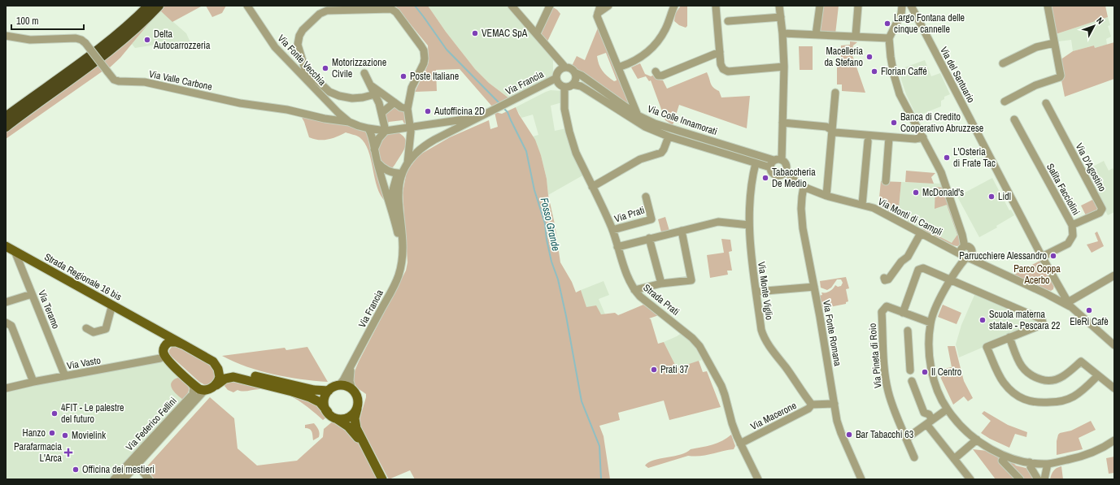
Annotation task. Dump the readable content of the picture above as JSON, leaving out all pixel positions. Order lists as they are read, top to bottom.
{
  "streets": {
    "main road": ["Strada Regionale 16 bis"],
    "street": [
      "Via Fonte Vecchia",
      "Via del Santuario",
      "Via Valle Carbone",
      "Via Francia",
      "Via Colle Innamorati",
      "Via D'Agostino",
      "Salita Facciolini",
      "Via Prati",
      "Via Monti di Campli",
      "Via Monte Viglio",
      "Strada Prati",
      "Via Teramo",
      "Via Fonte Romana",
      "Via Pineta di Roio",
      "Via Vasto",
      "Via Macerone",
      "Via Federico Fellini"
    ]
  },
  "crossings": [
    ["Via Fonte Vecchia", "Via Valle Carbone"],
    ["Via del Santuario", "Salita Facciolini"],
    ["Via del Santuario", "Via Monti di Campli"],
    ["Via Valle Carbone", "Via Francia"],
    ["Via Francia", "Via Colle Innamorati"],
    ["Via Francia", "Strada Prati"],
    ["Via Colle Innamorati", "Via Monti di Campli"],
    ["Via Colle Innamorati", "Strada Prati"],
    ["Via D'Agostino", "Salita Facciolini"],
    ["Via Prati", "Strada Prati"],
    ["Via Monti di Campli", "Via Fonte Romana"],
    ["Strada Regionale 16 bis", "Via Teramo"],
    ["Strada Regionale 16 bis", "Via Vasto"],
    ["Strada Regionale 16 bis", "Via Federico Fellini"],
    ["Via Monte Viglio", "Via Macerone"],
    ["Strada Prati", "Via Macerone"],
    ["Via Teramo", "Via Vasto"]
  ],
  "water": ["Fosso Grande"],
  "parks": ["Parco Coppa Acerbo"],
  "places": {
    "other": [
      "Largo Fontana delle cinque cannelle",
      "VEMAC SpA",
      "Delta Autocarrozzeria",
      "Macelleria da Stefano",
      "Motorizzazione Civile",
      "Florian Caffé",
      "Poste Italiane",
      "Autofficina 2D",
      "Banca di Credito Cooperativo Abruzzese",
      "L'Osteria di Frate Tac",
      "Tabaccheria De Medio",
      "McDonald's",
      "Lidl",
      "Parrucchiere Alessandro",
      "EleRi Cafè",
      "Scuola materna statale - Pescara 22",
      "Prati 37",
      "Il Centro",
      "4FIT - Le palestre del futuro",
      "Hanzo",
      "Bar Tabacchi 63",
      "Movielink",
      "Officina dei mestieri"
    ],
    "health": ["Parafarmacia L'Arca"]
  },
  "scale_bar": "100 m",
  "north": "top right"
}
